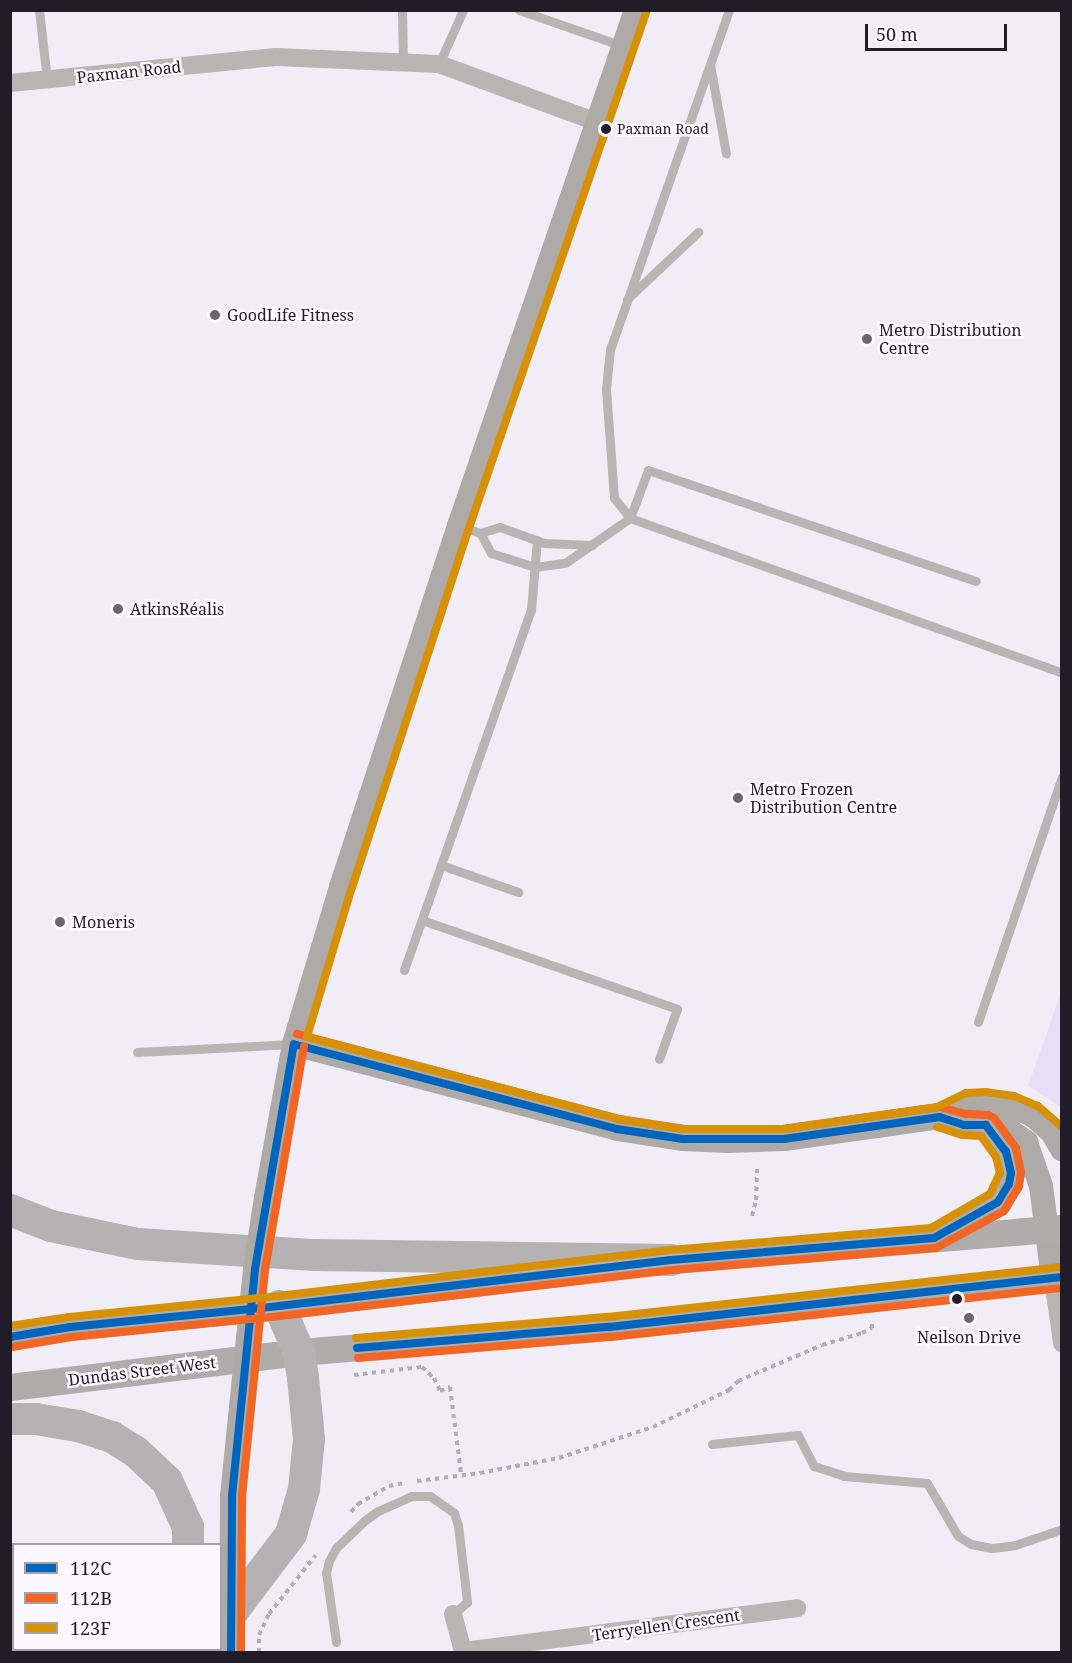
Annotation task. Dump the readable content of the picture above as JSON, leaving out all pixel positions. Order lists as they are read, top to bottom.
{
  "streets": {
    "main road": ["Dundas Street West"],
    "street": ["Paxman Road", "Terryellen Crescent"]
  },
  "places": [
    "Paxman Road",
    "GoodLife Fitness",
    "Metro Distribution Centre",
    "AtkinsRéalis",
    "Metro Frozen Distribution Centre",
    "Moneris",
    "Neilson Drive"
  ],
  "lines": ["transit line 123F", "transit line 112B", "transit line 112C"],
  "legend": ["112C", "112B", "123F"],
  "scale_bar": "50 m"
}
